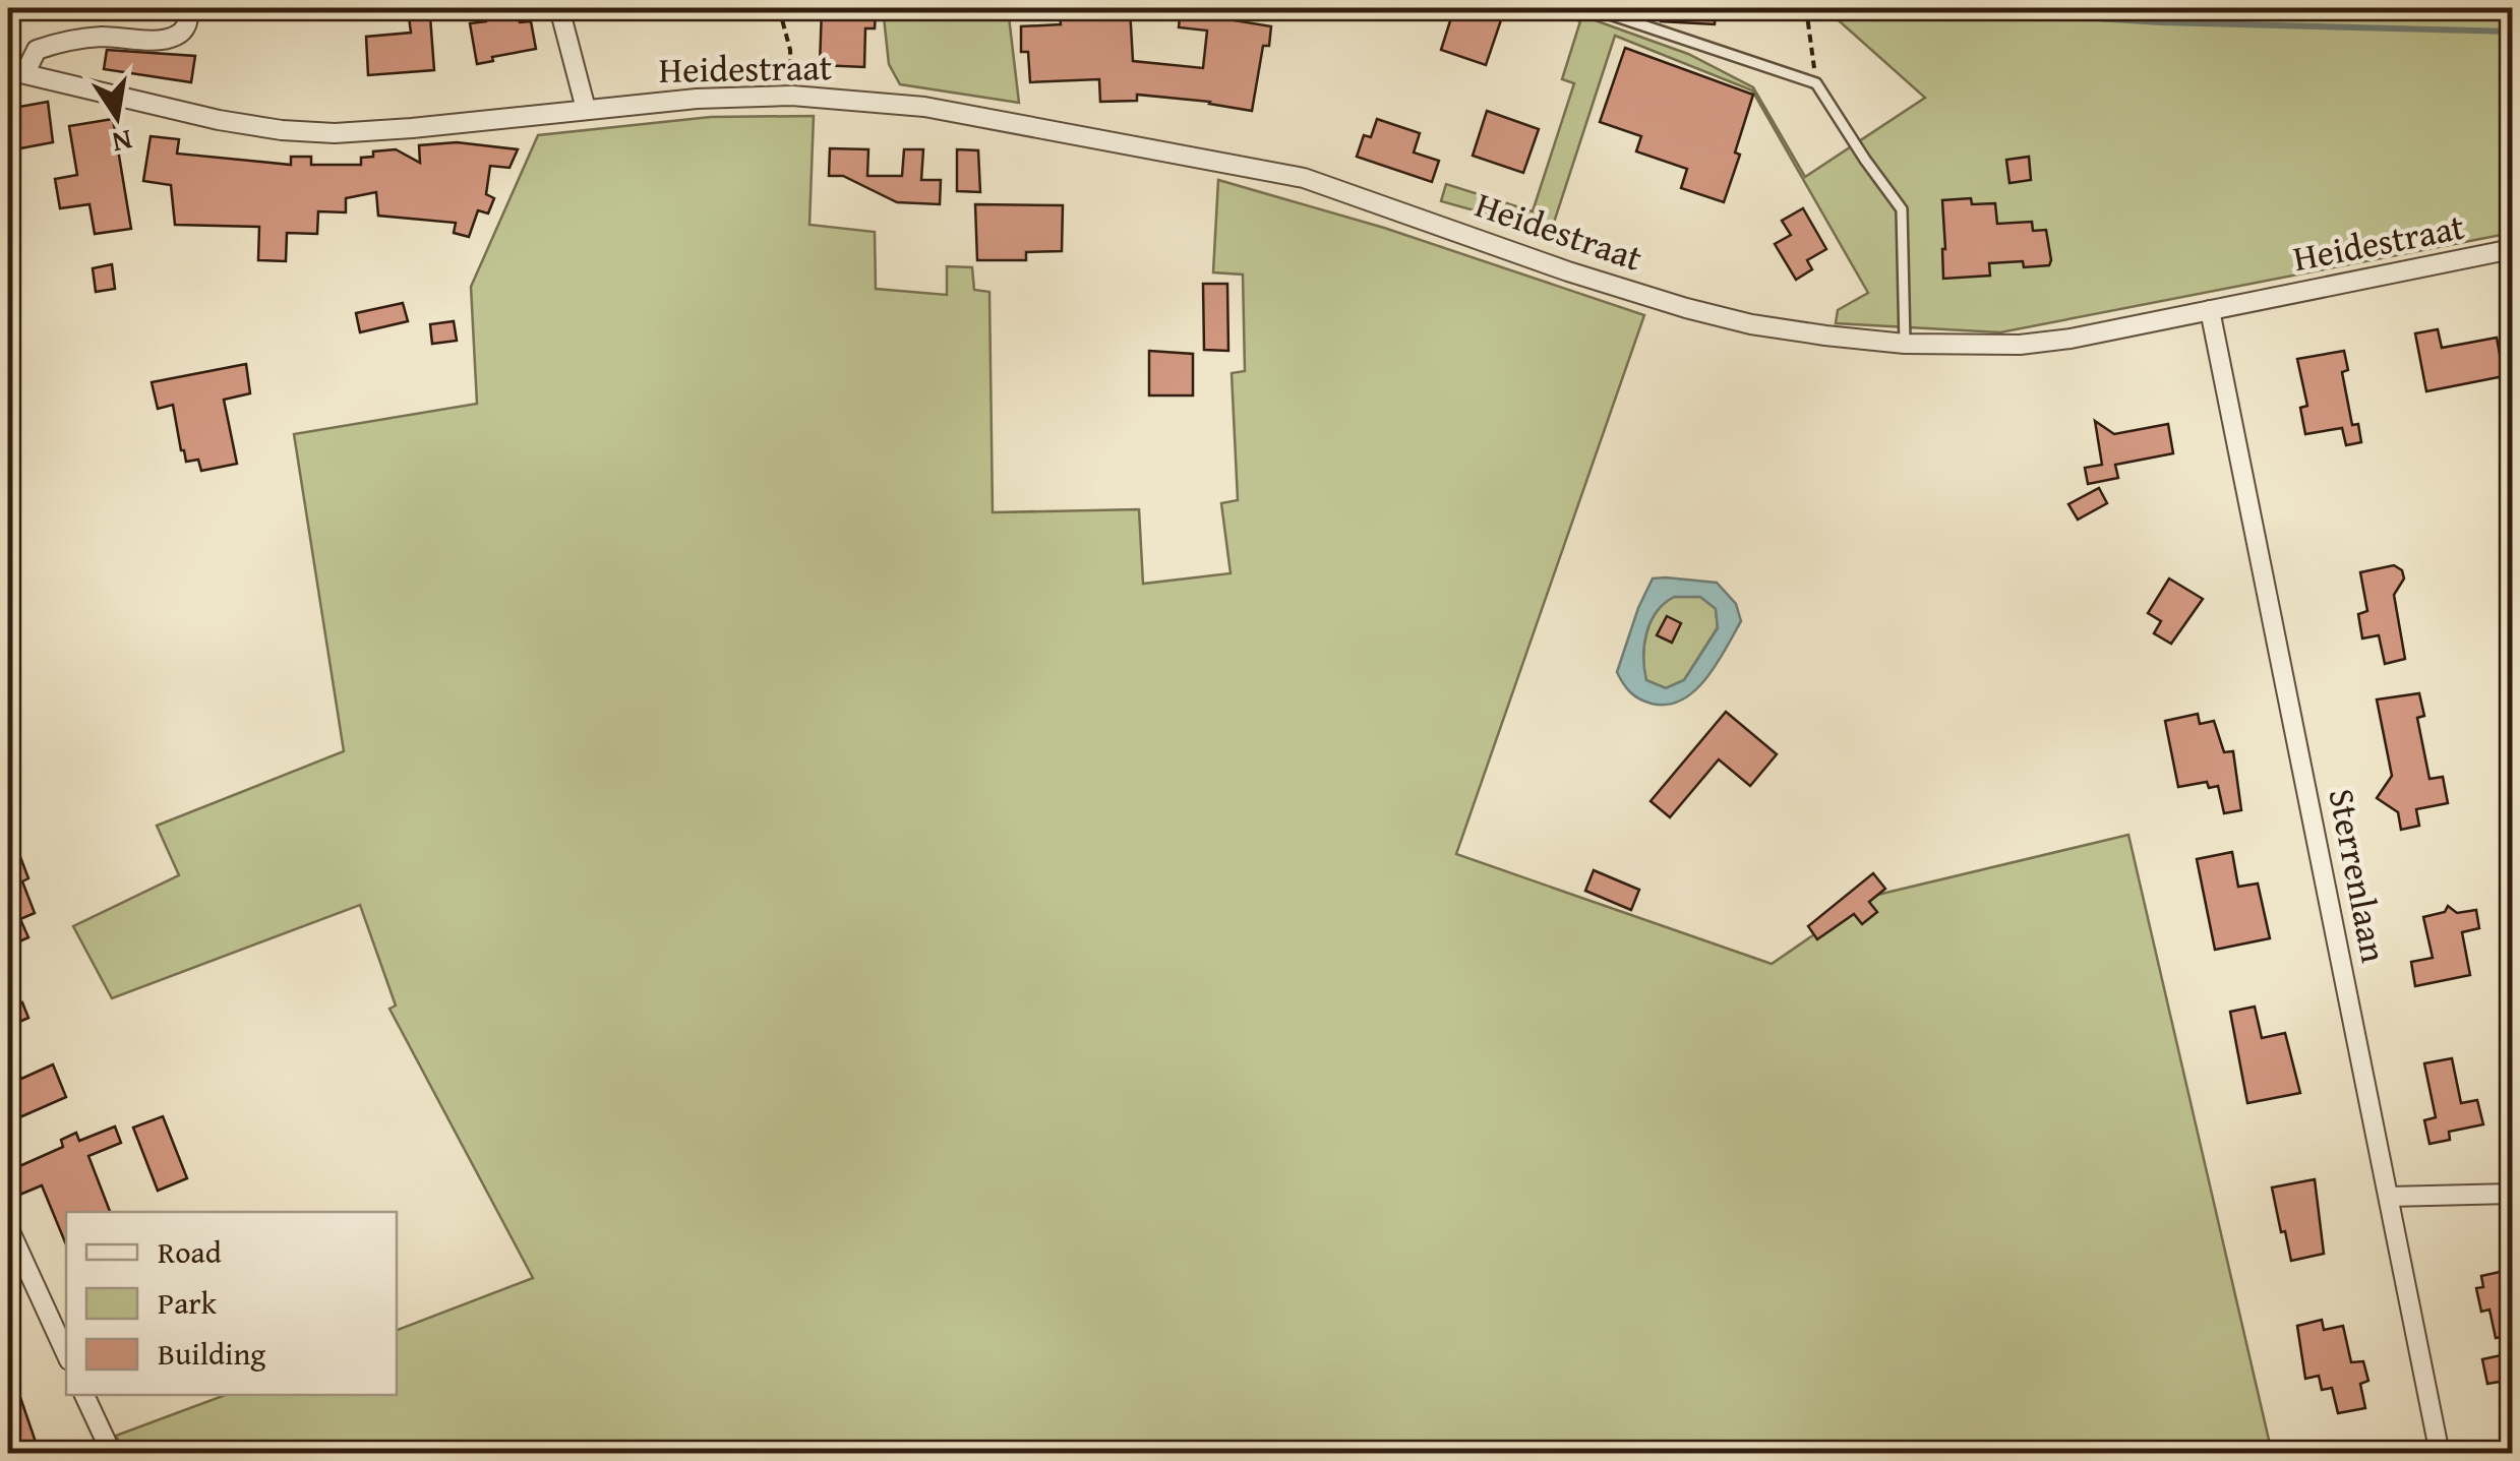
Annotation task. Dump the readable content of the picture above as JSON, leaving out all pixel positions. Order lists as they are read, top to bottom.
{
  "streets": {
    "street": ["Heidestraat", "Sterrenlaan"]
  },
  "crossings": [
    ["Heidestraat", "Sterrenlaan"]
  ],
  "legend": ["Road", "Park", "Building"],
  "north": "bottom"
}
